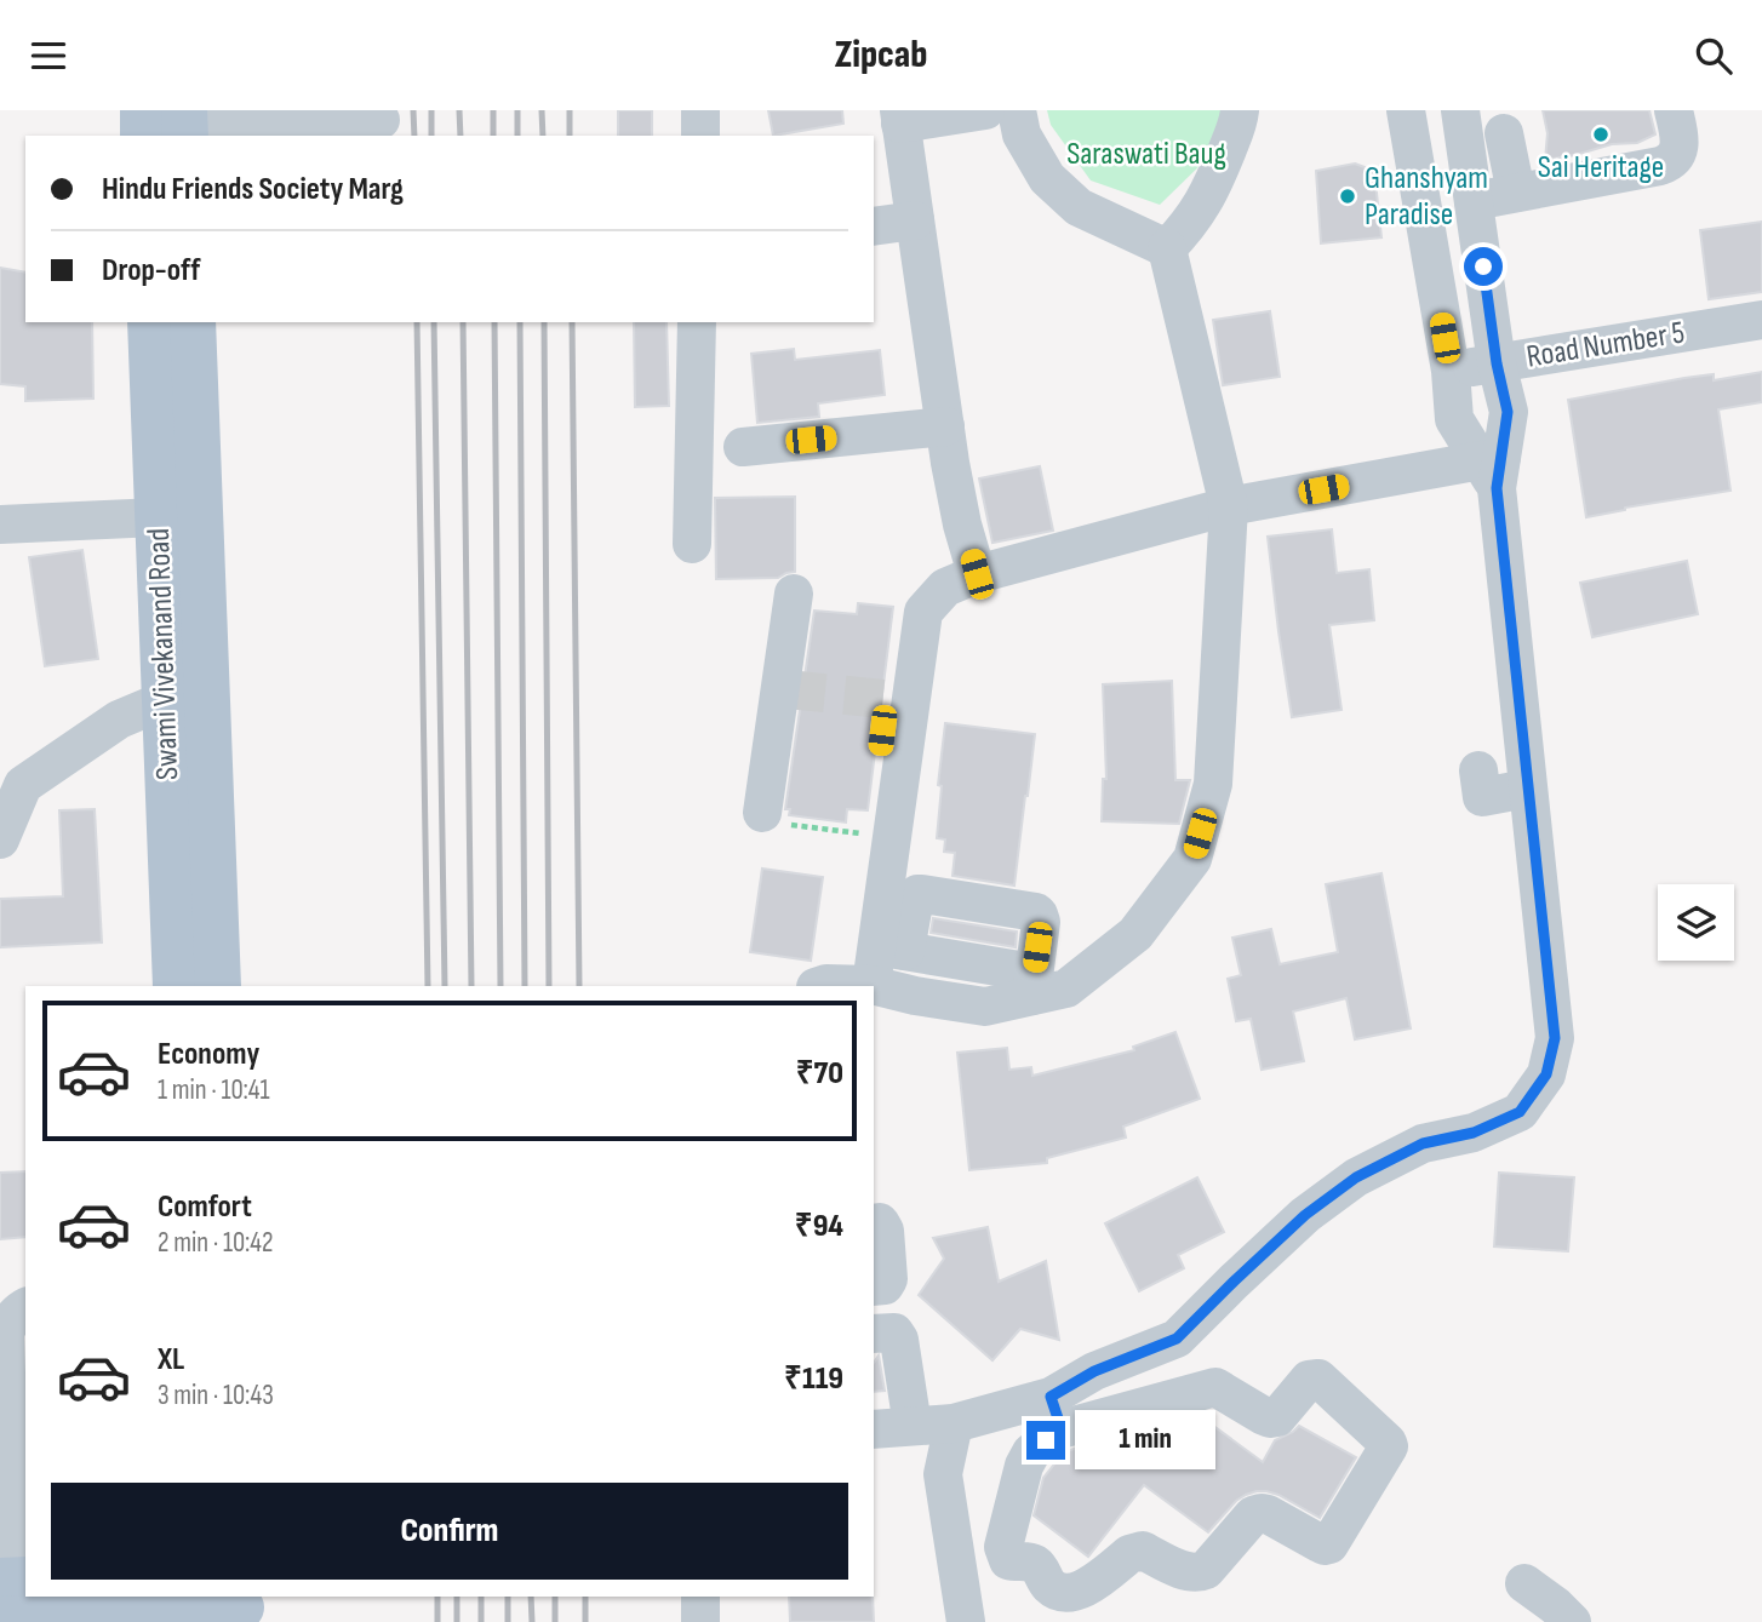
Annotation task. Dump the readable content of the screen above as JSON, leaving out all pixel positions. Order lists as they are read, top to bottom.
{
  "streets": {
    "main road": ["Swami Vivekanand Road"],
    "street": ["Road Number 5"]
  },
  "parks": ["Saraswati Baug"],
  "places": ["Sai Heritage", "Ghanshyam Paradise"],
  "page": {
    "header": "Zipcab",
    "banner": ["Hindu Friends Society Marg", "Drop-off"],
    "list": [
      {
        "name": "Economy",
        "note": "1 min · 10:41",
        "value": "₹70"
      },
      {
        "name": "Comfort",
        "note": "2 min · 10:42",
        "value": "₹94"
      },
      {
        "name": "XL",
        "note": "3 min · 10:43",
        "value": "₹119"
      }
    ],
    "bubble": "1 min",
    "buttons": "Confirm"
  }
}
